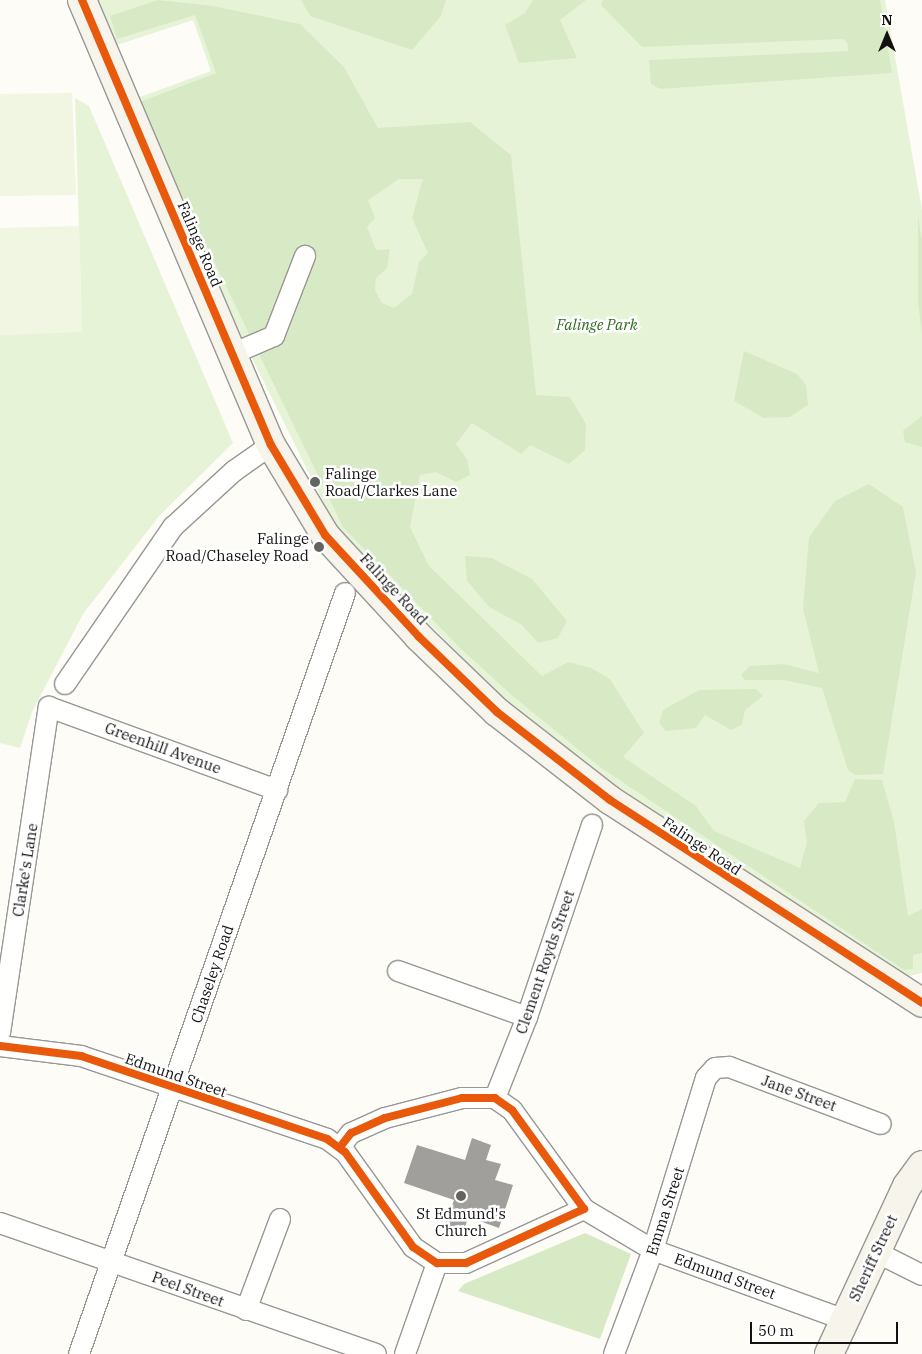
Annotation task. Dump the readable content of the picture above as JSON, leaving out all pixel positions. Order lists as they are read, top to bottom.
{
  "streets": {
    "main road": ["Falinge Road", "Sheriff Street"],
    "street": [
      "Greenhill Avenue",
      "Clarke's Lane",
      "Clement Royds Street",
      "Chaseley Road",
      "Edmund Street",
      "Jane Street",
      "Emma Street",
      "Peel Street"
    ]
  },
  "crossings": [
    ["Greenhill Avenue", "Clarke's Lane"],
    ["Greenhill Avenue", "Chaseley Road"],
    ["Chaseley Road", "Edmund Street"],
    ["Chaseley Road", "Peel Street"],
    ["Edmund Street", "Emma Street"],
    ["Edmund Street", "Sheriff Street"],
    ["Jane Street", "Emma Street"]
  ],
  "parks": ["Falinge Park"],
  "places": ["Falinge Road/Clarkes Lane", "Falinge Road/Chaseley Road", "St Edmund's Church"],
  "scale_bar": "50 m",
  "north": "top"
}
